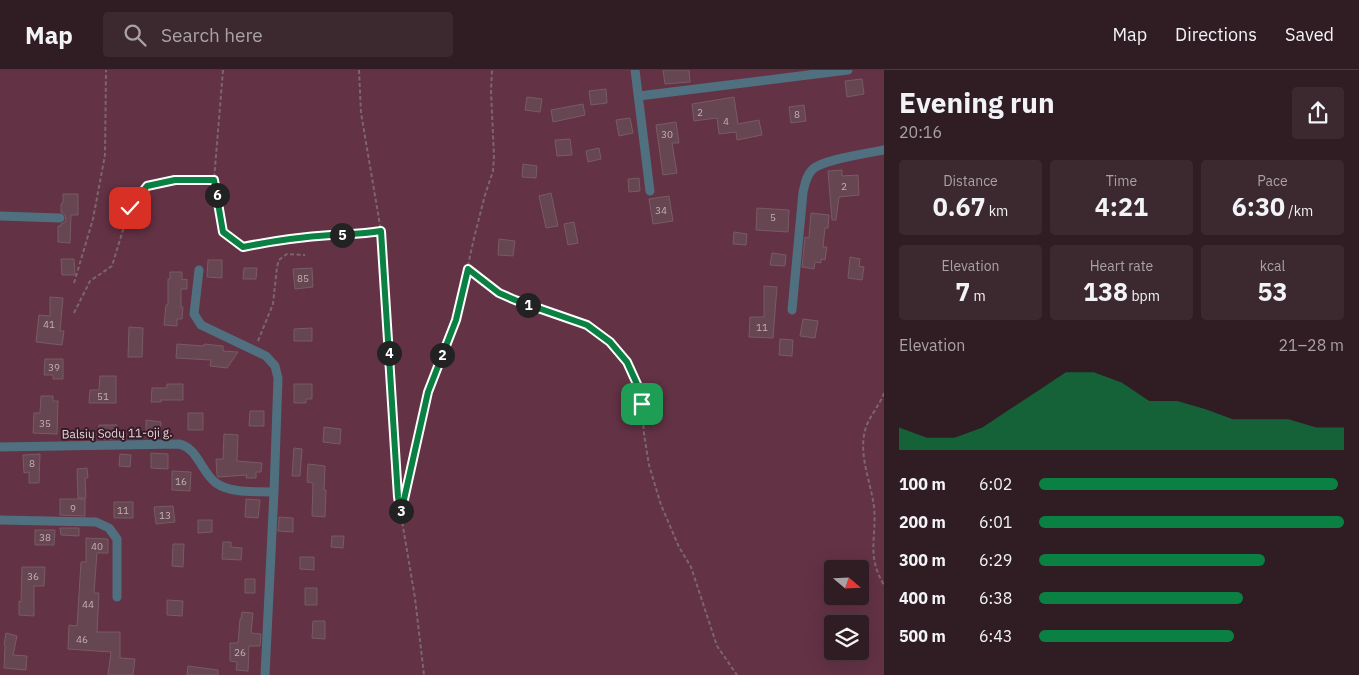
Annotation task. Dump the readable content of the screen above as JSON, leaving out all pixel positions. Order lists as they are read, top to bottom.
{
  "streets": {
    "street": ["Balsių Sodų 11-oji g."]
  },
  "house_numbers": [
    "2",
    "8",
    "4",
    "30",
    "2",
    "34",
    "5",
    "85",
    "41",
    "11",
    "39",
    "51",
    "35",
    "8",
    "16",
    "9",
    "11",
    "13",
    "38",
    "40",
    "36",
    "44",
    "46",
    "26"
  ],
  "north": "right",
  "page": {
    "header": "Map",
    "search": "Search here",
    "nav": ["Map", "Directions", "Saved"],
    "heading": ["Evening run", "20:16"],
    "stats": [
      ["Distance", "0.67 km"],
      ["Time", "4:21"],
      ["Pace", "6:30 /km"],
      ["Elevation", "7 m"],
      ["Heart rate", "138 bpm"],
      ["kcal", "53"]
    ],
    "pins": [
      "6",
      "5",
      "1",
      "4",
      "2",
      "3"
    ],
    "chart": ["Elevation", "21–28 m"],
    "list": [
      {
        "name": "100 m",
        "note": "6:02"
      },
      {
        "name": "200 m",
        "note": "6:01"
      },
      {
        "name": "300 m",
        "note": "6:29"
      },
      {
        "name": "400 m",
        "note": "6:38"
      },
      {
        "name": "500 m",
        "note": "6:43"
      }
    ]
  }
}
